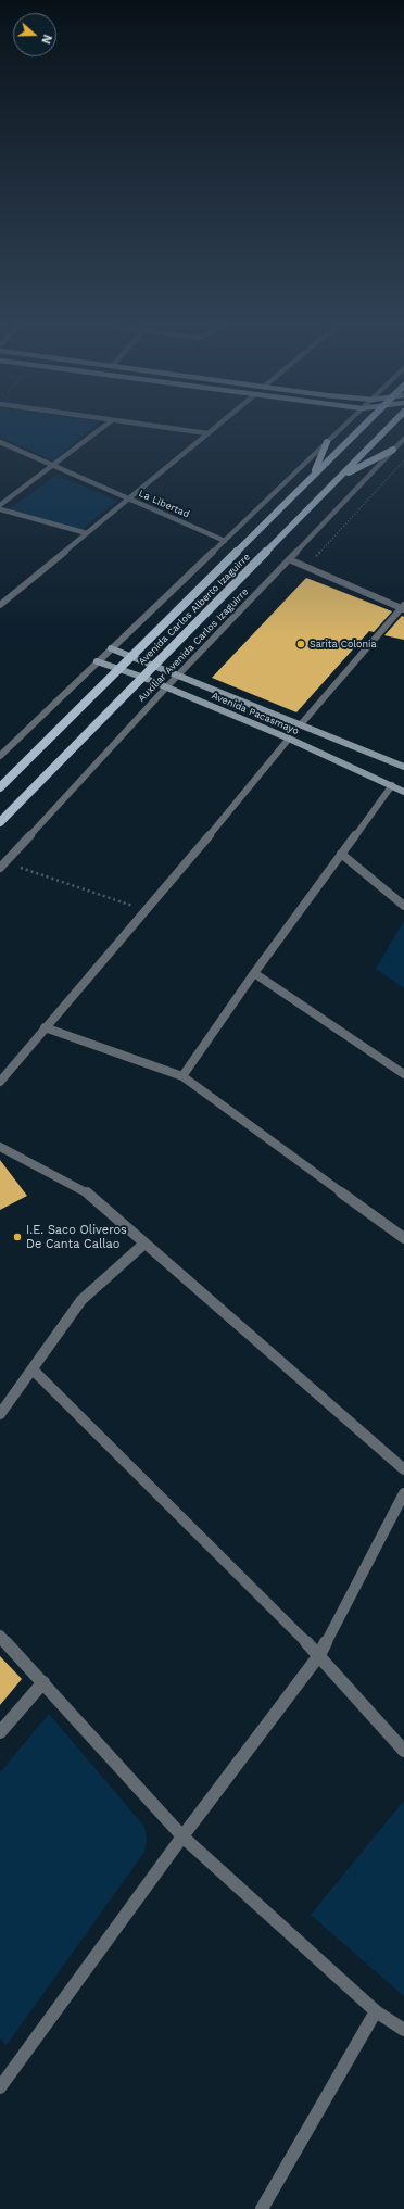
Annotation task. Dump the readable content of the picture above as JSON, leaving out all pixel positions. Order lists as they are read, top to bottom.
{
  "streets": {
    "main road": ["Avenida Carlos Alberto Izaguirre", "Avenida Pacasmayo"],
    "street": ["La Libertad", "Auxiliar Avenida Carlos Izaguirre"]
  },
  "crossings": [
    ["Avenida Carlos Alberto Izaguirre", "Avenida Pacasmayo"],
    ["Auxiliar Avenida Carlos Izaguirre", "Avenida Pacasmayo"]
  ],
  "places": ["Sarita Colonia", "I.E. Saco Oliveros De Canta Callao"],
  "north": "right"
}
